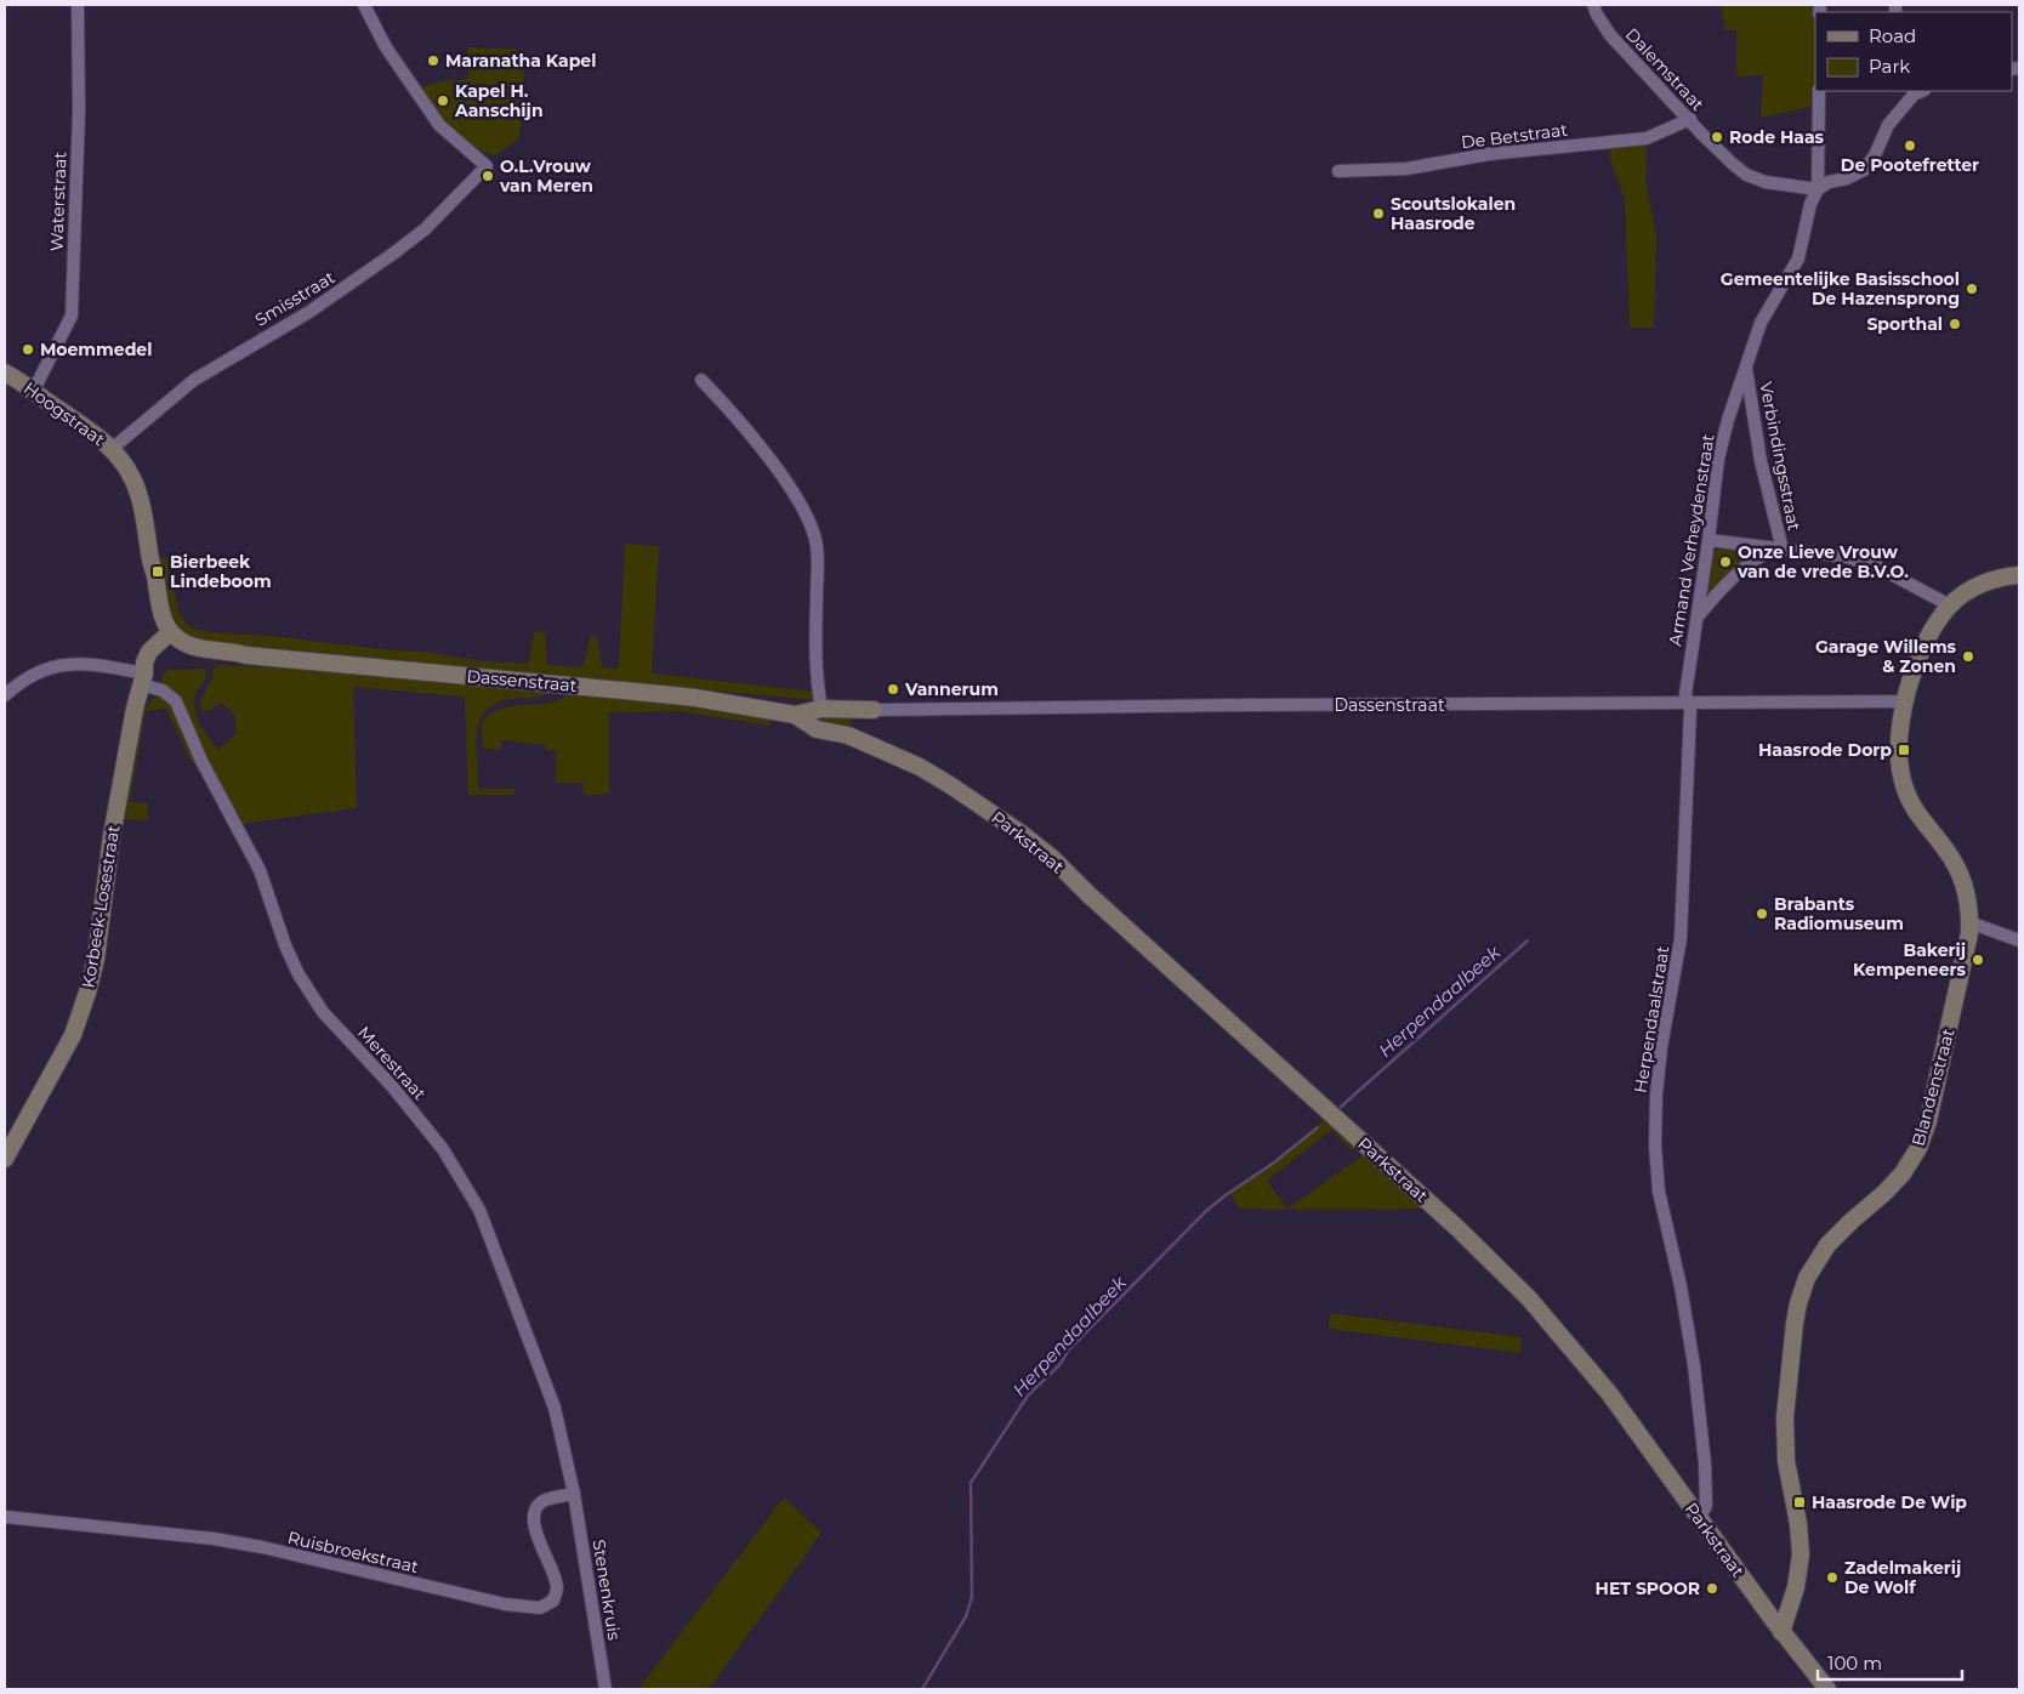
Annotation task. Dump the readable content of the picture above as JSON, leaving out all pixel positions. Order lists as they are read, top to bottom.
{
  "streets": {
    "street": [
      "Dalemstraat",
      "De Betstraat",
      "Waterstraat",
      "Smisstraat",
      "Hoogstraat",
      "Verbindingsstraat",
      "Armand Verheydenstraat",
      "Dassenstraat",
      "Parkstraat",
      "Korbeek-Losestraat",
      "Herpendaalstraat",
      "Merestraat",
      "Blandenstraat",
      "Ruisbroekstraat",
      "Stenenkruis"
    ]
  },
  "crossings": [
    ["Dalemstraat", "De Betstraat"],
    ["Dalemstraat", "Armand Verheydenstraat"],
    ["Waterstraat", "Hoogstraat"],
    ["Smisstraat", "Hoogstraat"],
    ["Hoogstraat", "Dassenstraat"],
    ["Verbindingsstraat", "Armand Verheydenstraat"],
    ["Verbindingsstraat", "Blandenstraat"],
    ["Armand Verheydenstraat", "Dassenstraat"],
    ["Armand Verheydenstraat", "Herpendaalstraat"],
    ["Dassenstraat", "Parkstraat"],
    ["Dassenstraat", "Herpendaalstraat"],
    ["Dassenstraat", "Blandenstraat"],
    ["Parkstraat", "Herpendaalstraat"],
    ["Parkstraat", "Blandenstraat"],
    ["Korbeek-Losestraat", "Merestraat"],
    ["Merestraat", "Ruisbroekstraat"],
    ["Merestraat", "Stenenkruis"],
    ["Ruisbroekstraat", "Stenenkruis"]
  ],
  "water": ["Herpendaalbeek"],
  "places": {
    "other": [
      "Maranatha Kapel",
      "Kapel H. Aanschijn",
      "Rode Haas",
      "De Pootefretter",
      "O.L.Vrouw van Meren",
      "Scoutslokalen Haasrode",
      "Gemeentelijke Basisschool De Hazensprong",
      "Sporthal",
      "Moemmedel",
      "Onze Lieve Vrouw van de vrede B.V.O.",
      "Garage Willems & Zonen",
      "Vannerum",
      "Brabants Radiomuseum",
      "Bakerij Kempeneers",
      "Zadelmakerij De Wolf",
      "HET SPOOR"
    ],
    "transit": ["Bierbeek Lindeboom", "Haasrode Dorp", "Haasrode De Wip"]
  },
  "legend": ["Road", "Park"],
  "scale_bar": "100 m"
}
